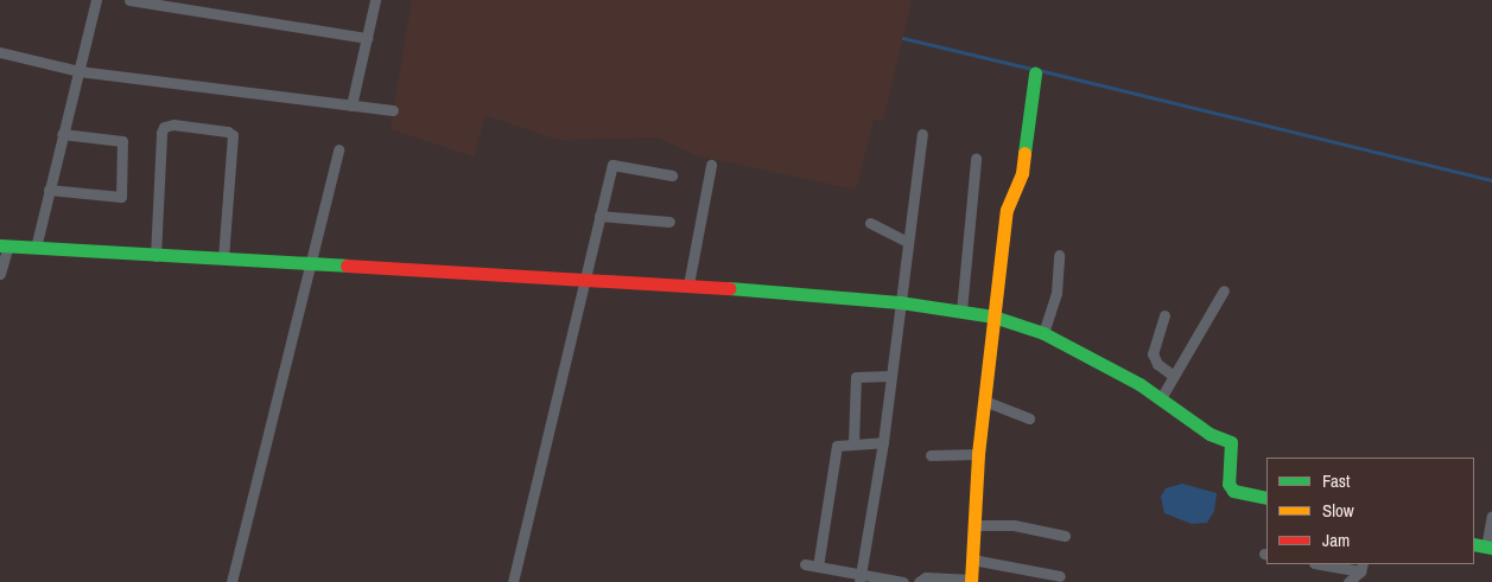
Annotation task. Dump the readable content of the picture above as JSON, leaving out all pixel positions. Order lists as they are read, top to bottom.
{
  "legend": ["Fast", "Slow", "Jam"]
}
